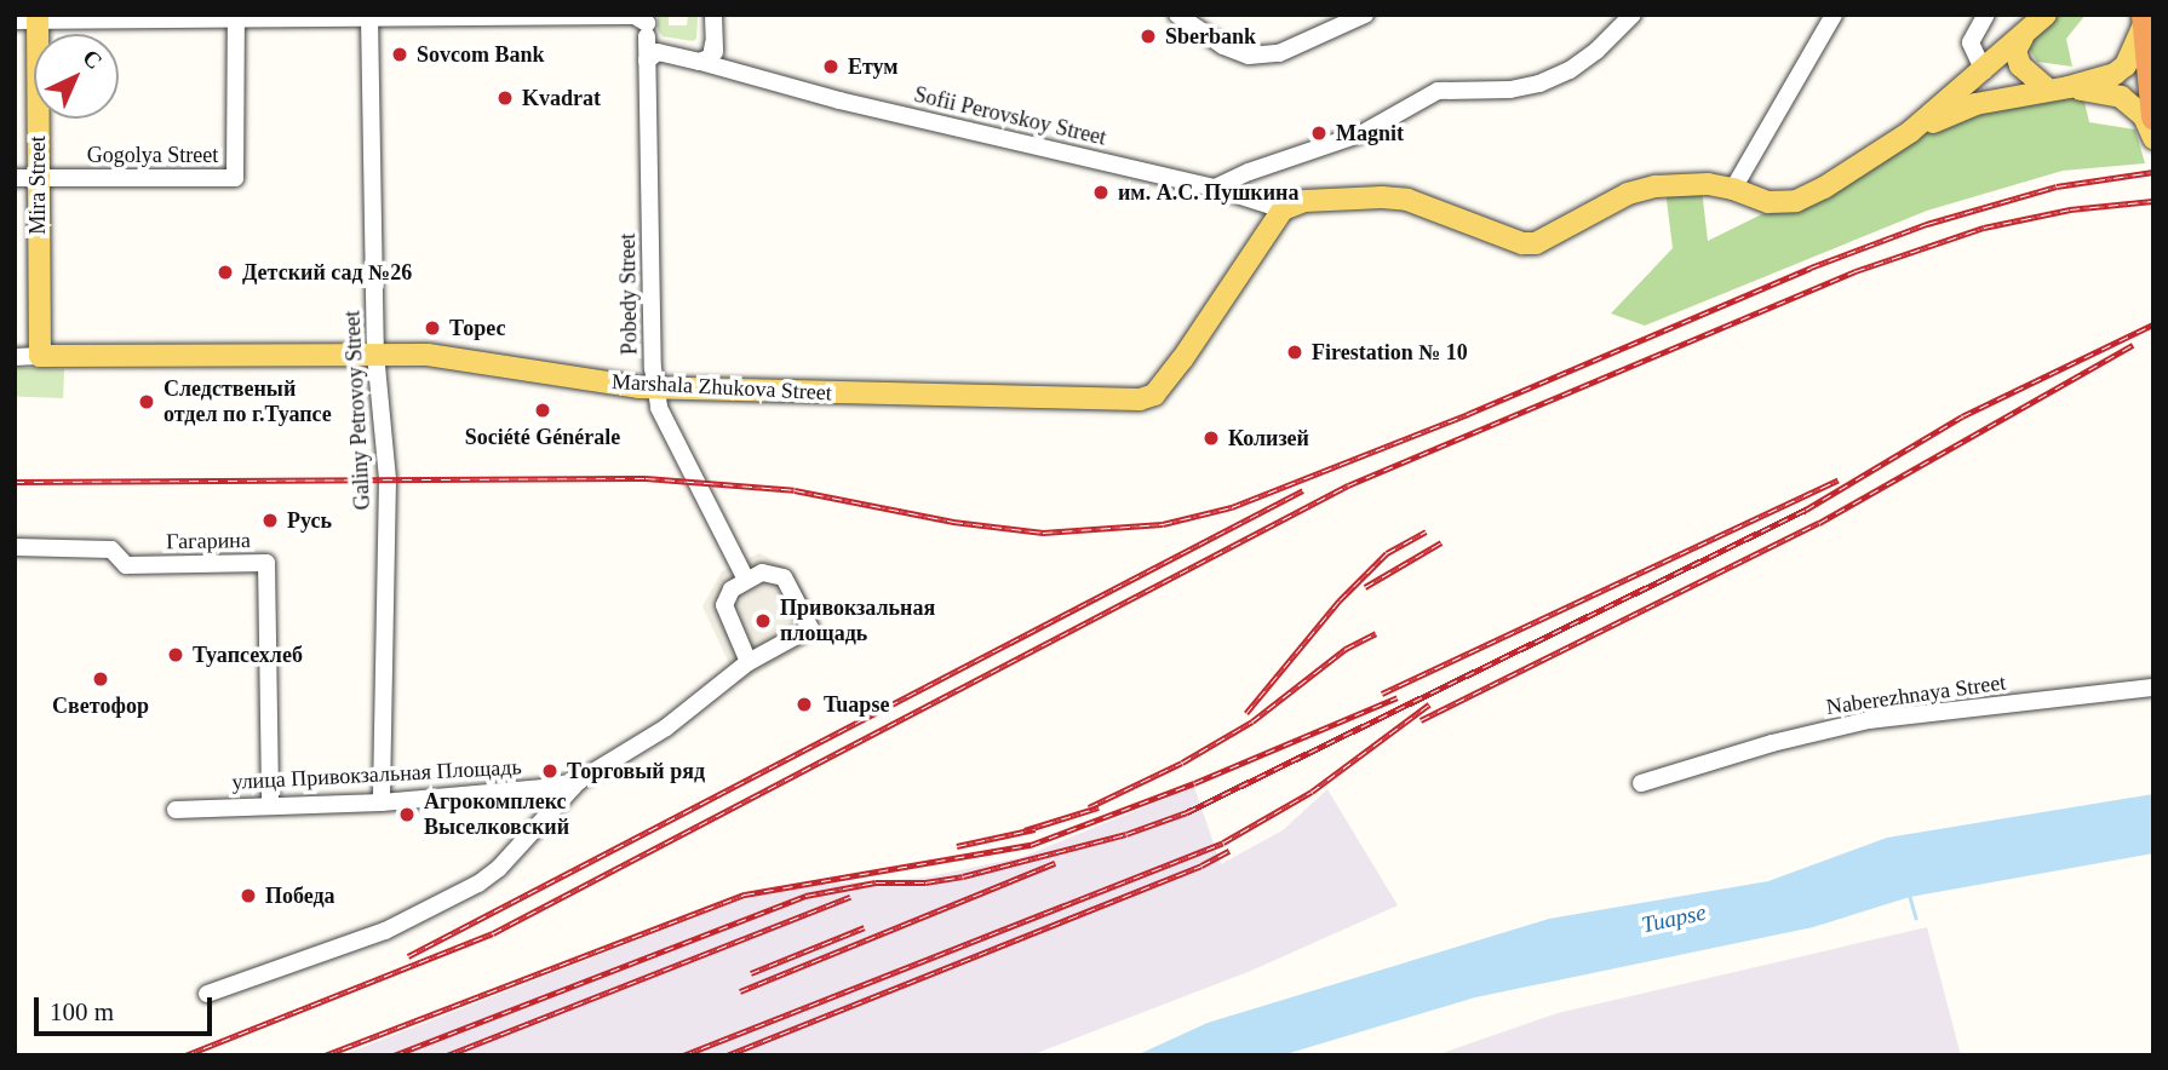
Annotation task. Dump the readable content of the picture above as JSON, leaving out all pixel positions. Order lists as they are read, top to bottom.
{
  "streets": {
    "main road": ["Mira Street", "Marshala Zhukova Street"],
    "street": [
      "Sofii Perovskoy Street",
      "Gogolya Street",
      "Pobedy Street",
      "Galiny Petrovoy Street",
      "Гагарина",
      "Naberezhnaya Street",
      "улица Привокзальная Площадь"
    ]
  },
  "crossings": [
    ["Sofii Perovskoy Street", "Pobedy Street"],
    ["Sofii Perovskoy Street", "Marshala Zhukova Street"],
    ["Gogolya Street", "Mira Street"],
    ["Mira Street", "Marshala Zhukova Street"],
    ["Pobedy Street", "Marshala Zhukova Street"],
    ["Marshala Zhukova Street", "Galiny Petrovoy Street"],
    ["Galiny Petrovoy Street", "улица Привокзальная Площадь"],
    ["Гагарина", "улица Привокзальная Площадь"]
  ],
  "water": ["Tuapse"],
  "places": [
    "Sberbank",
    "Sovcom Bank",
    "Етум",
    "Kvadrat",
    "Magnit",
    "им. А.С. Пушкина",
    "Детский сад №26",
    "Торес",
    "Firestation № 10",
    "Следственый отдел по г.Туапсе",
    "Société Générale",
    "Колизей",
    "Русь",
    "Привокзальная площадь",
    "Туапсехлеб",
    "Светофор",
    "Tuapse",
    "Торговый ряд",
    "Агрокомплекс Выселковский",
    "Победа"
  ],
  "scale_bar": "100 m",
  "north": "top right"
}
